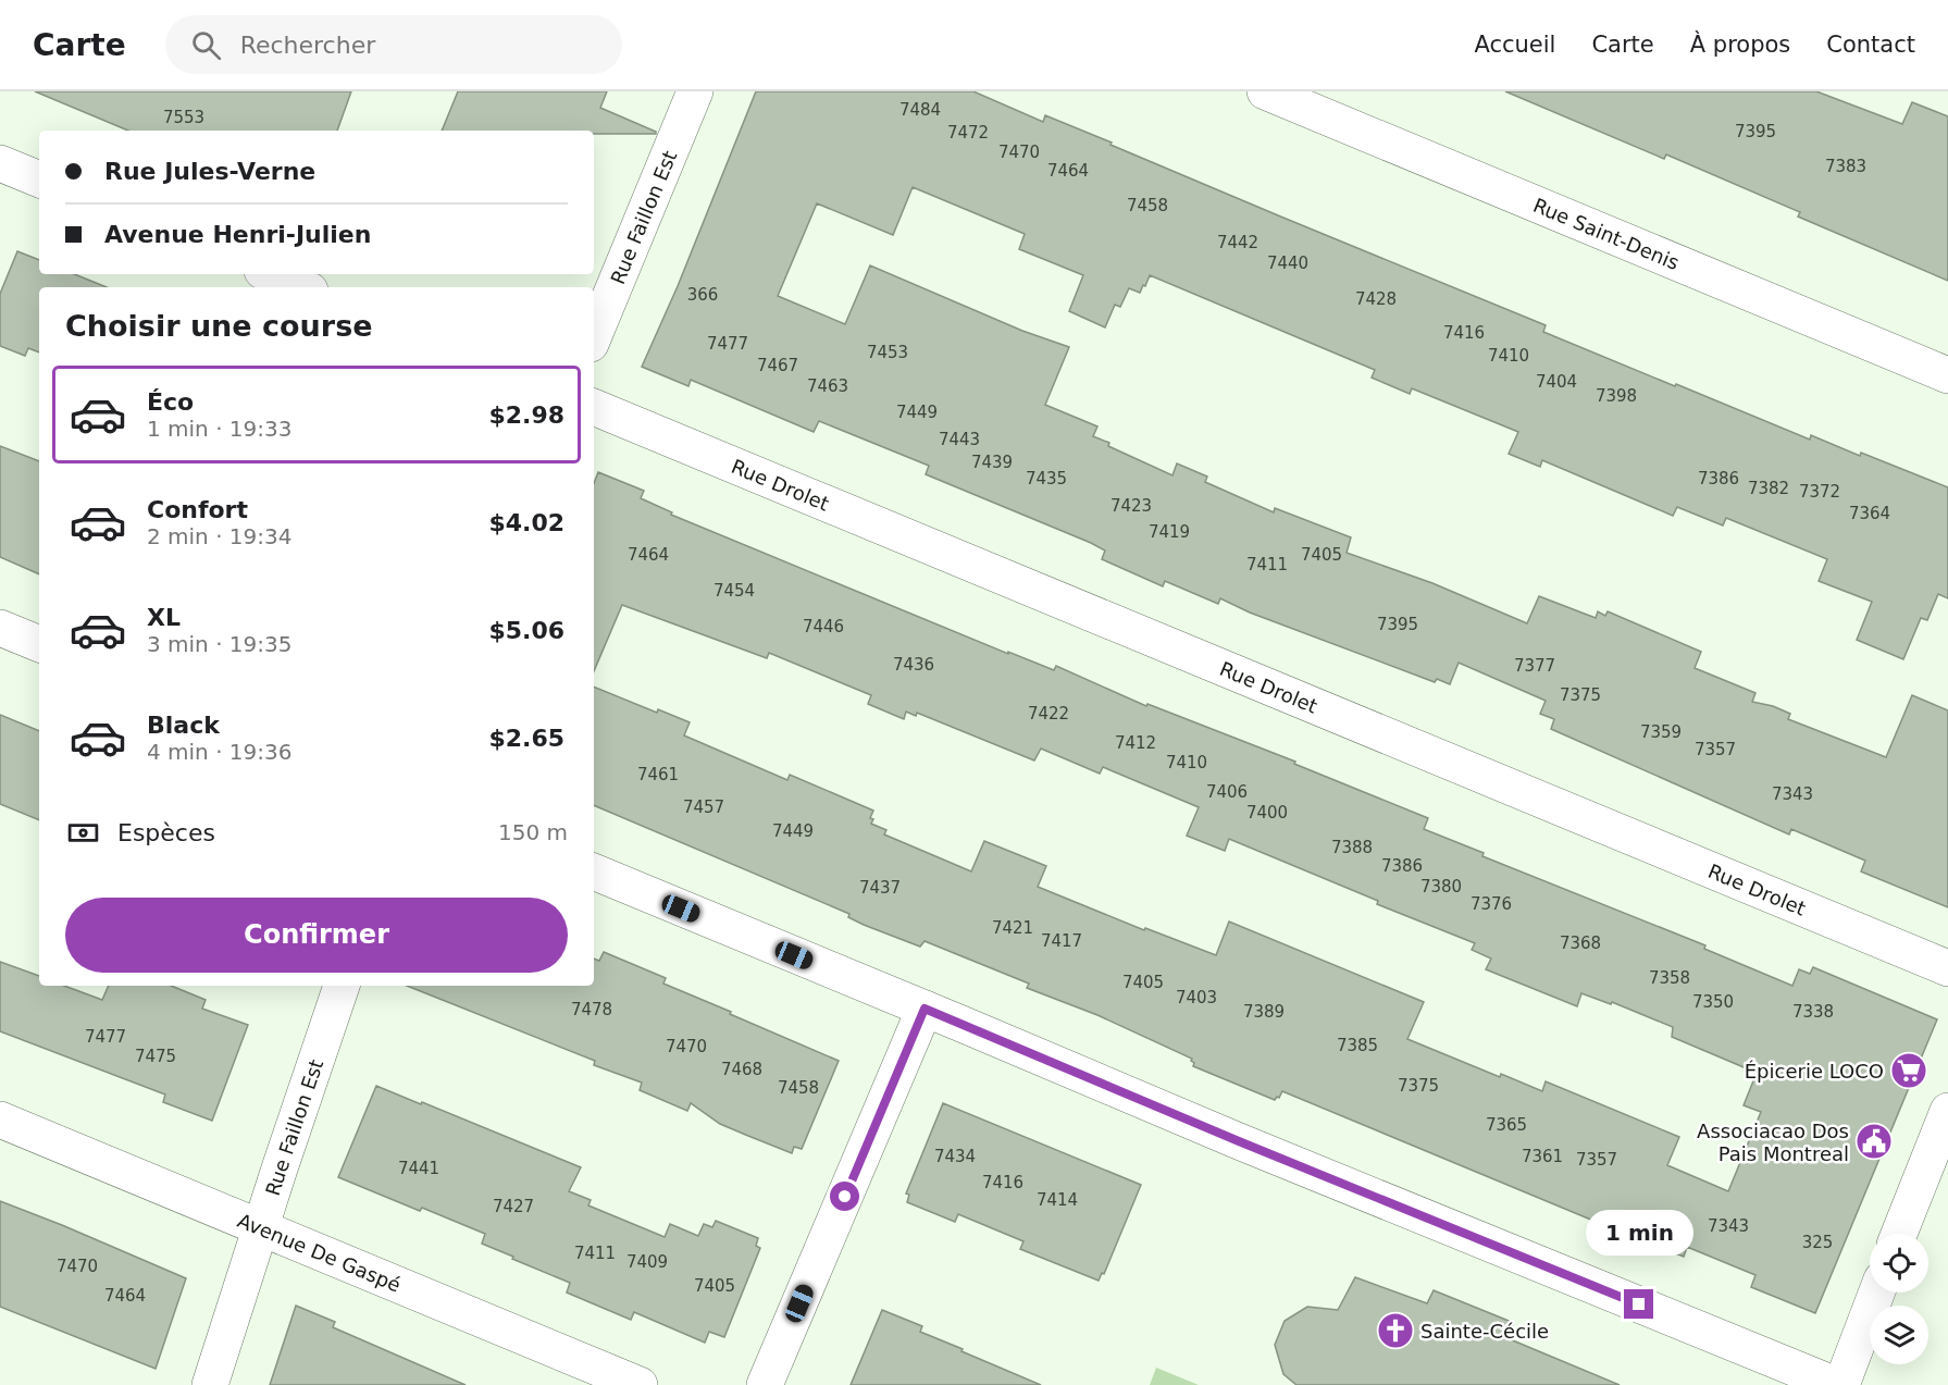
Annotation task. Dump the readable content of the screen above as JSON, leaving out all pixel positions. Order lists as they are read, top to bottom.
{
  "streets": {
    "street": [
      "Rue Faillon Est",
      "Rue Saint-Denis",
      "Rue Drolet",
      "Avenue De Gaspé"
    ]
  },
  "crossings": [
    ["Rue Faillon Est", "Avenue De Gaspé"]
  ],
  "places": {
    "supermarket": ["Épicerie LOCO"],
    "public building": ["Associacao Dos Pais Montreal"],
    "church": ["Sainte-Cécile"]
  },
  "house_numbers": [
    "7484",
    "7553",
    "7395",
    "7472",
    "7470",
    "7383",
    "7464",
    "7458",
    "7442",
    "7440",
    "366",
    "7428",
    "7416",
    "7477",
    "7453",
    "7410",
    "7467",
    "7404",
    "7463",
    "7398",
    "7449",
    "7443",
    "7439",
    "7435",
    "7386",
    "7382",
    "7372",
    "7423",
    "7364",
    "7419",
    "7464",
    "7405",
    "7411",
    "7454",
    "7395",
    "7446",
    "7436",
    "7377",
    "7375",
    "7422",
    "7359",
    "7412",
    "7357",
    "7410",
    "7461",
    "7406",
    "7343",
    "7457",
    "7400",
    "7449",
    "7388",
    "7386",
    "7380",
    "7437",
    "7376",
    "7421",
    "7417",
    "7368",
    "7358",
    "7405",
    "7403",
    "7350",
    "7478",
    "7389",
    "7338",
    "7477",
    "7385",
    "7470",
    "7475",
    "7468",
    "7375",
    "7458",
    "7365",
    "7434",
    "7361",
    "7357",
    "7441",
    "7416",
    "7414",
    "7427",
    "7343",
    "325",
    "7411",
    "7409",
    "7470",
    "7405",
    "7464"
  ],
  "page": {
    "header": "Carte",
    "search": "Rechercher",
    "nav": [
      "Accueil",
      "Carte",
      "À propos",
      "Contact"
    ],
    "banner": ["Rue Jules-Verne", "Avenue Henri-Julien"],
    "heading": "Choisir une course",
    "list": [
      {
        "name": "Éco",
        "note": "1 min · 19:33",
        "value": "$2.98"
      },
      {
        "name": "Confort",
        "note": "2 min · 19:34",
        "value": "$4.02"
      },
      {
        "name": "XL",
        "note": "3 min · 19:35",
        "value": "$5.06"
      },
      {
        "name": "Black",
        "note": "4 min · 19:36",
        "value": "$2.65"
      }
    ],
    "pay": ["Espèces", "150 m"],
    "buttons": "Confirmer",
    "bubble": "1 min"
  }
}
